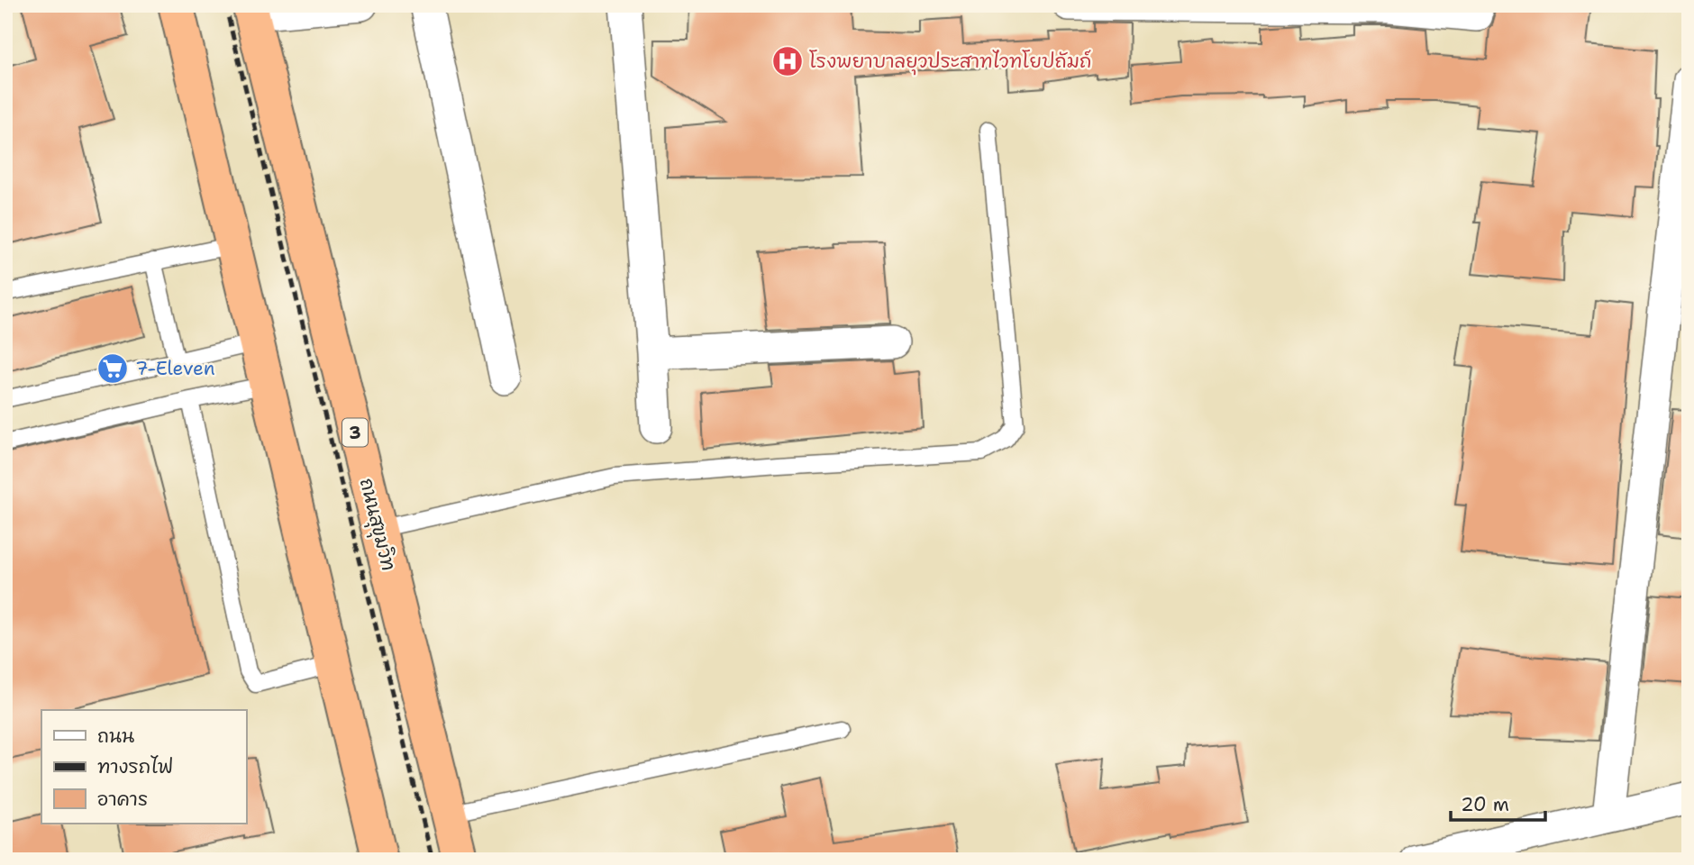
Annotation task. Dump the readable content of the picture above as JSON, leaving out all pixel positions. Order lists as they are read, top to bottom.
{
  "streets": {
    "highway": ["3", "ถนนสุขุมวิท"]
  },
  "places": {
    "hospital": ["โรงพยาบาลยุวประสาทไวทโยปถัมถ์"],
    "supermarket": ["7-Eleven"]
  },
  "legend": ["ถนน", "ทางรถไฟ", "อาคาร"],
  "scale_bar": "20 m"
}
